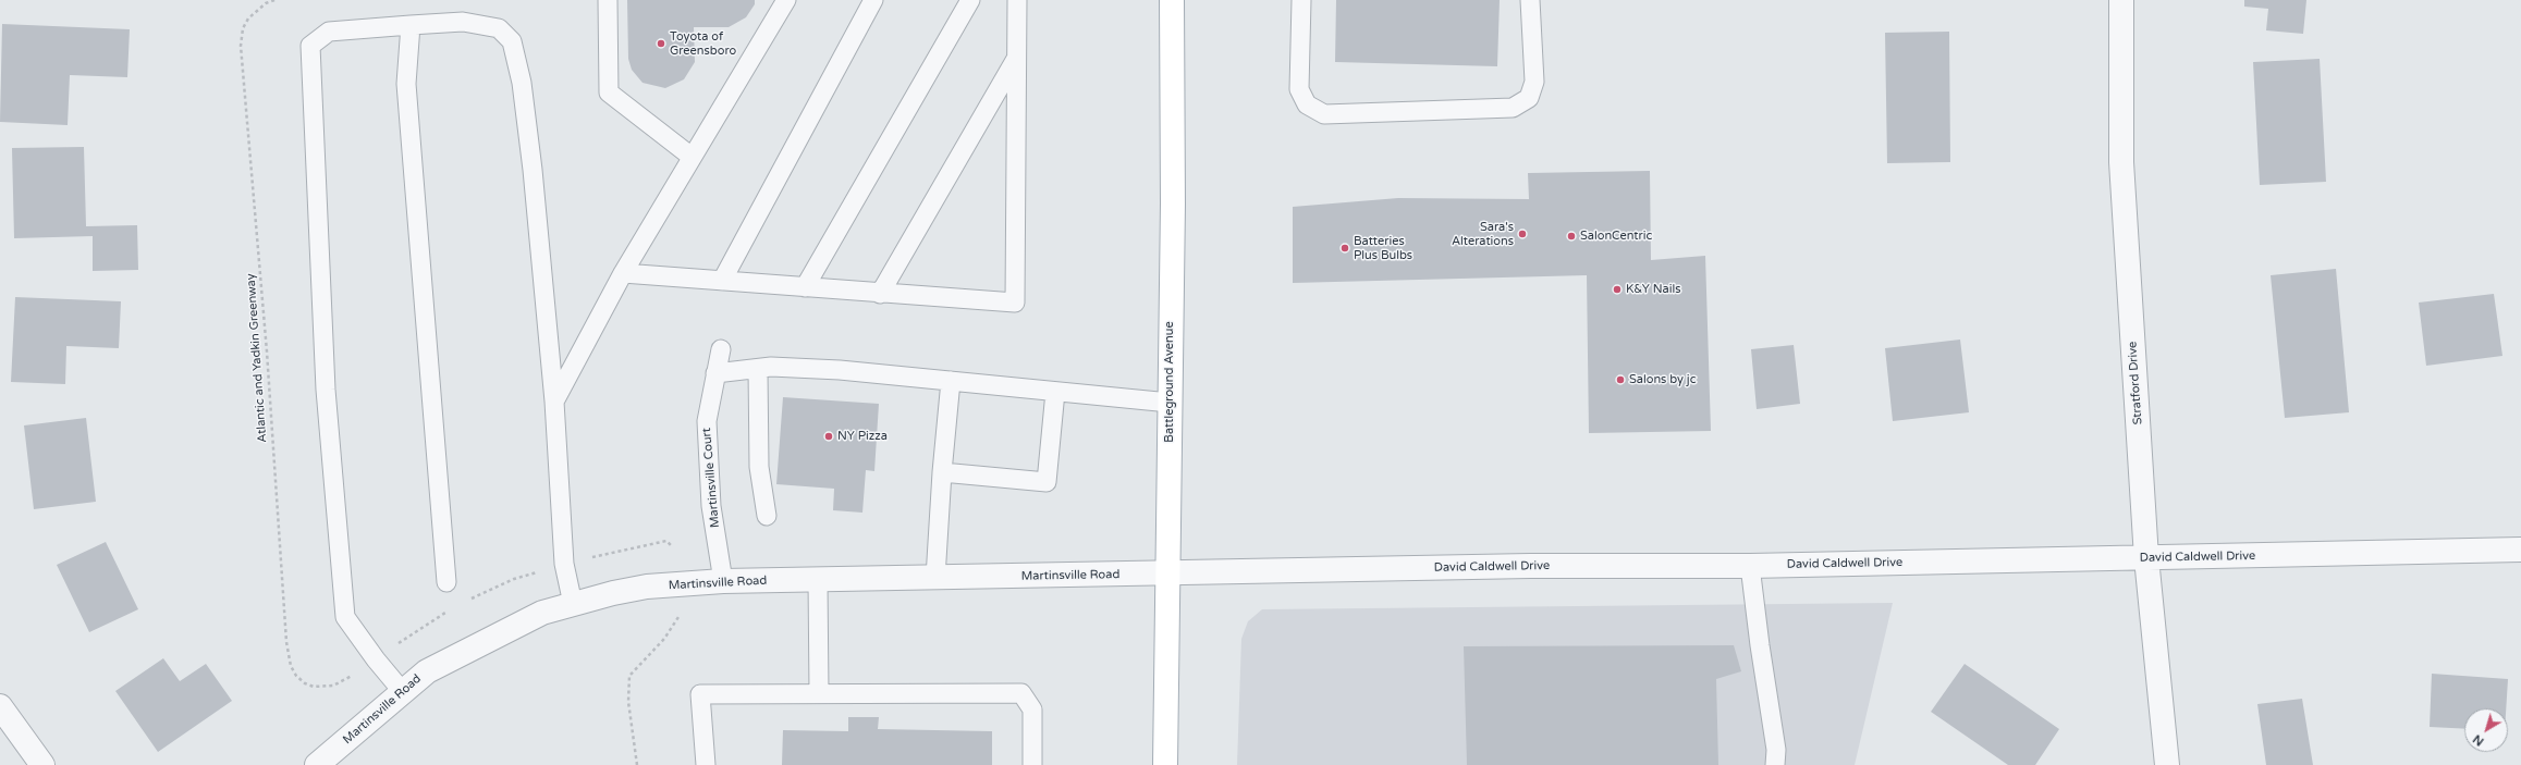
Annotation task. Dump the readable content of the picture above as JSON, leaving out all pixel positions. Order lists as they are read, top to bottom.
{
  "streets": {
    "main road": ["Battleground Avenue"],
    "street": ["Stratford Drive", "David Caldwell Drive", "Martinsville Road"],
    "lane": ["Martinsville Court"],
    "path": ["Atlantic and Yadkin Greenway"]
  },
  "crossings": [
    ["Battleground Avenue", "David Caldwell Drive"],
    ["Battleground Avenue", "Martinsville Road"],
    ["Stratford Drive", "David Caldwell Drive"],
    ["Martinsville Court", "Martinsville Road"],
    ["David Caldwell Drive", "Martinsville Road"]
  ],
  "places": [
    "Toyota of Greensboro",
    "Sara's Alterations",
    "SalonCentric",
    "Batteries Plus Bulbs",
    "K&Y Nails",
    "Salons by jc",
    "NY Pizza"
  ],
  "north": "bottom left"
}
